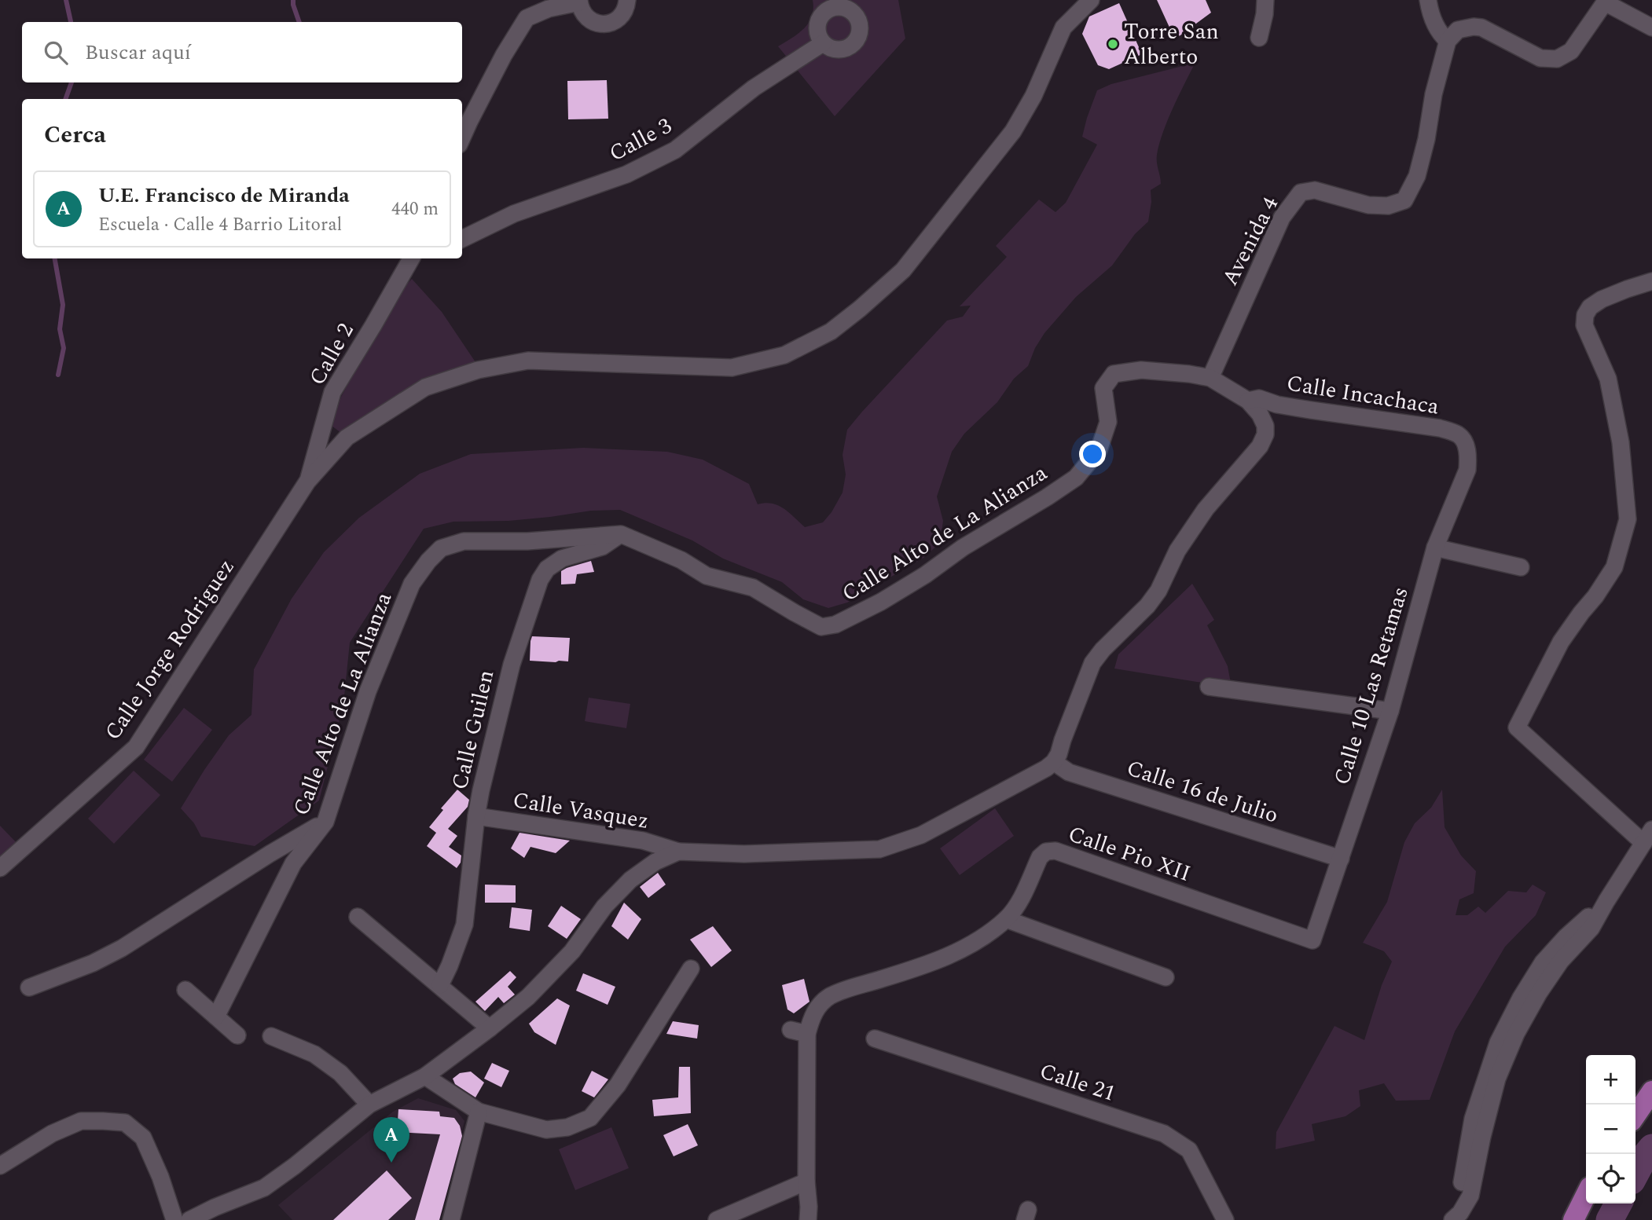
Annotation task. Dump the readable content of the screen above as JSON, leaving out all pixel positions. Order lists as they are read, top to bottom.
{
  "streets": {
    "street": [
      "Calle 3",
      "Avenida 4",
      "Calle 2",
      "Calle Incachaca",
      "Calle Alto de La Alianza",
      "Calle Jorge Rodriguez",
      "Calle 10 Las Retamas",
      "Calle Guilen",
      "Calle 16 de Julio",
      "Calle Vasquez",
      "Calle Pio XII",
      "Calle 21"
    ]
  },
  "crossings": [
    ["Avenida 4", "Calle Alto de La Alianza"],
    ["Calle 2", "Calle Jorge Rodriguez"],
    ["Calle Incachaca", "Calle 10 Las Retamas"],
    ["Calle Alto de La Alianza", "Calle Guilen"],
    ["Calle 10 Las Retamas", "Calle 16 de Julio"],
    ["Calle 10 Las Retamas", "Calle Pio XII"],
    ["Calle Guilen", "Calle Vasquez"]
  ],
  "places": ["Torre San Alberto"],
  "page": {
    "search": "Buscar aquí",
    "heading": "Cerca",
    "list": [
      {
        "mark": "A",
        "name": "U.E. Francisco de Miranda",
        "note": "Escuela · Calle 4 Barrio Litoral",
        "value": "440 m"
      }
    ],
    "map_buttons": ["+", "−"],
    "pins": "A"
  }
}
